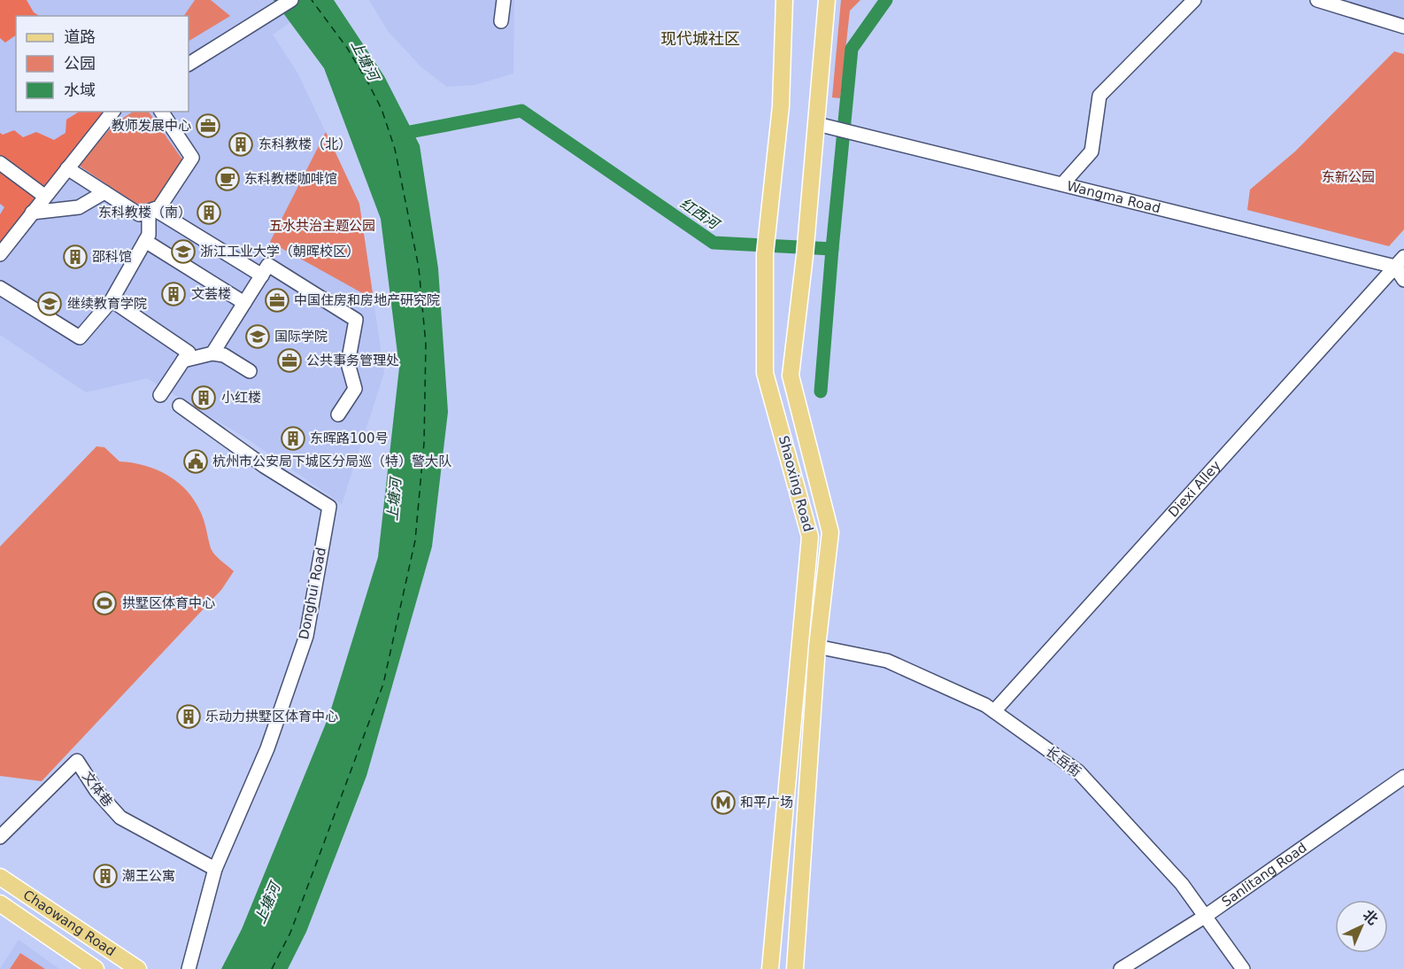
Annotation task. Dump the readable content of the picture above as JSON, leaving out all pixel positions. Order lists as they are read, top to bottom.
{
  "streets": {
    "main road": ["Shaoxing Road", "Chaowang Road"],
    "street": [
      "Wangma Road",
      "Diexi Alley",
      "Donghui Road",
      "长岳街",
      "文体巷",
      "Sanlitang Road"
    ]
  },
  "crossings": [
    ["Wangma Road", "Shaoxing Road"],
    ["Wangma Road", "Diexi Alley"],
    ["Shaoxing Road", "长岳街"],
    ["Diexi Alley", "长岳街"],
    ["Donghui Road", "文体巷"],
    ["长岳街", "Sanlitang Road"]
  ],
  "districts": ["现代城社区"],
  "water": ["上塘河", "红西河"],
  "parks": ["东新公园", "五水共治主题公园"],
  "places": {
    "office": ["教师发展中心", "中国住房和房地产研究院", "公共事务管理处"],
    "building": [
      "东科教楼（北）",
      "东科教楼（南）",
      "邵科馆",
      "文荟楼",
      "小红楼",
      "东晖路100号",
      "乐动力拱墅区体育中心",
      "潮王公寓"
    ],
    "cafe": ["东科教楼咖啡馆"],
    "school or university": ["浙江工业大学（朝晖校区）", "继续教育学院", "国际学院"],
    "public building": ["杭州市公安局下城区分局巡（特）警大队"],
    "sports": ["拱墅区体育中心"],
    "metro station": ["和平广场"]
  },
  "legend": ["道路", "公园", "水域"],
  "north": "top right"
}
